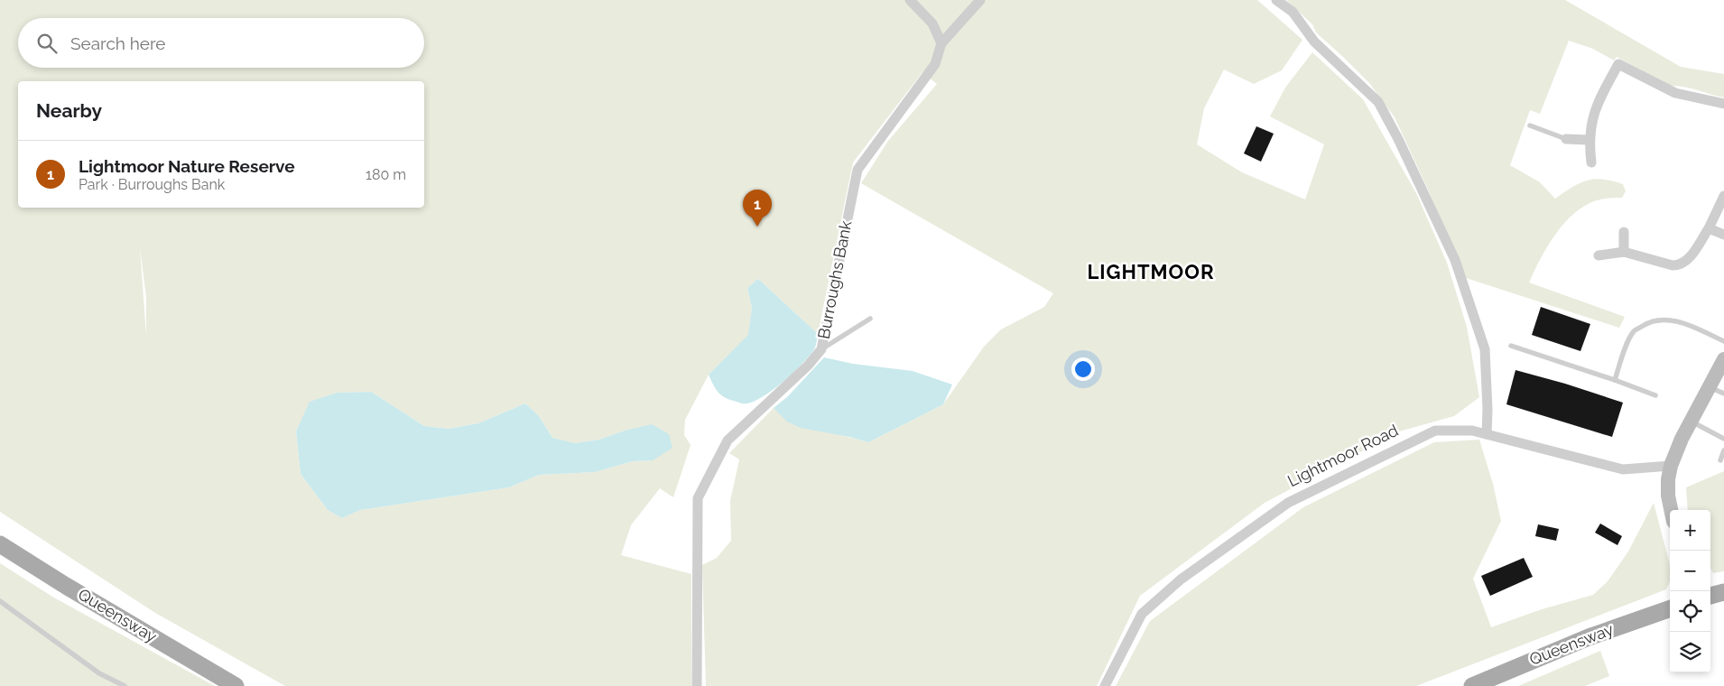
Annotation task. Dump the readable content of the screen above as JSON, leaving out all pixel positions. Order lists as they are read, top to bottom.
{
  "streets": {
    "main road": ["Queensway"],
    "street": ["Burroughs Bank", "Lightmoor Road"]
  },
  "districts": ["LIGHTMOOR"],
  "page": {
    "search": "Search here",
    "heading": "Nearby",
    "list": [
      {
        "mark": "1",
        "name": "Lightmoor Nature Reserve",
        "note": "Park · Burroughs Bank",
        "value": "180 m"
      }
    ],
    "pins": "1",
    "map_buttons": ["+", "−"]
  }
}
